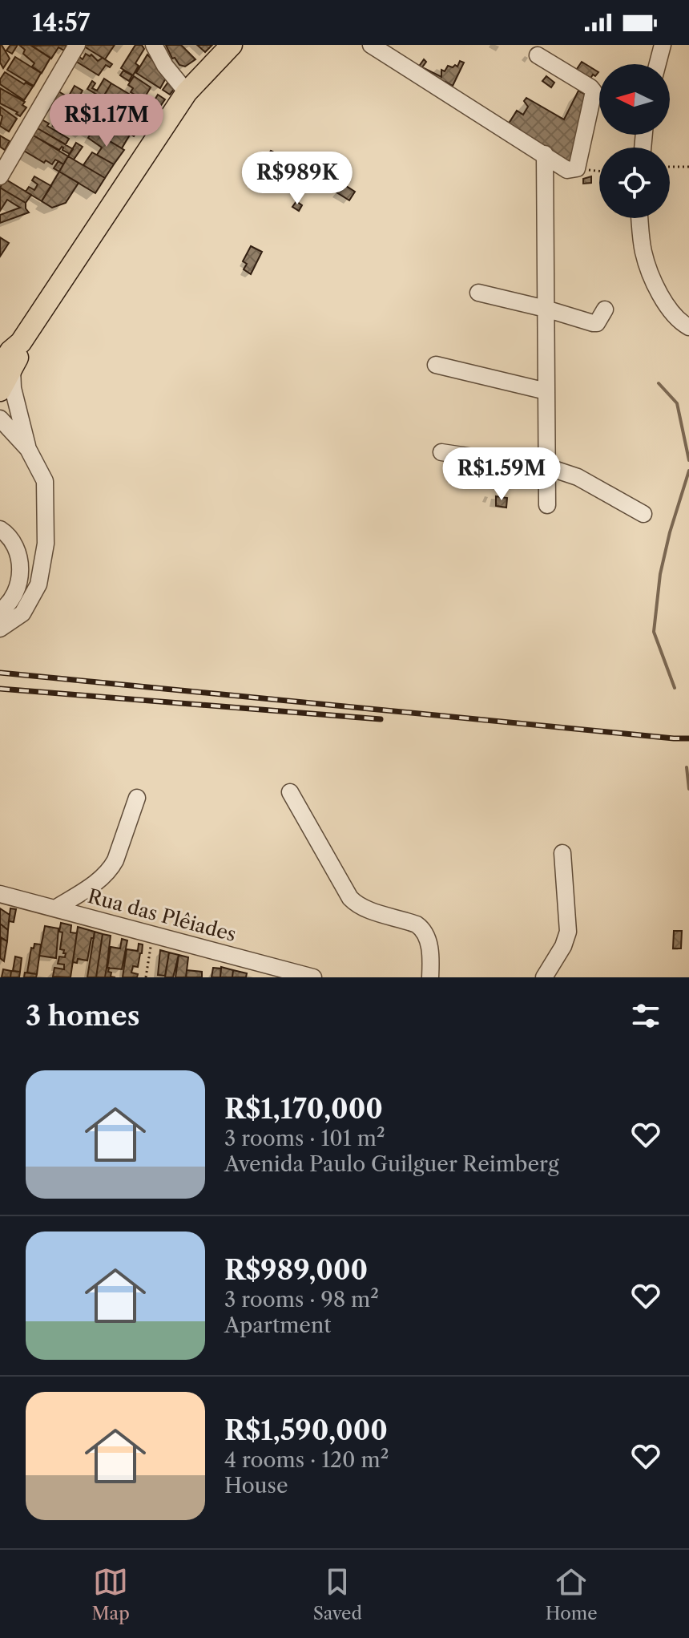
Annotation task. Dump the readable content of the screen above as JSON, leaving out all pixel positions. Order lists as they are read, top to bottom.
{
  "streets": {
    "street": ["Rua das Plêiades"]
  },
  "north": "left",
  "page": {
    "status": "14:57",
    "price": ["R$1.17M", "R$989K", "R$1.59M"],
    "heading": "3 homes",
    "list": [
      {
        "name": "R$1,170,000",
        "note": "3 rooms · 101 m² · Avenida Paulo Guilguer Reimberg"
      },
      {
        "name": "R$989,000",
        "note": "3 rooms · 98 m² · Apartment"
      },
      {
        "name": "R$1,590,000",
        "note": "4 rooms · 120 m² · House"
      }
    ],
    "tabs": ["Map", "Saved", "Home"]
  }
}
